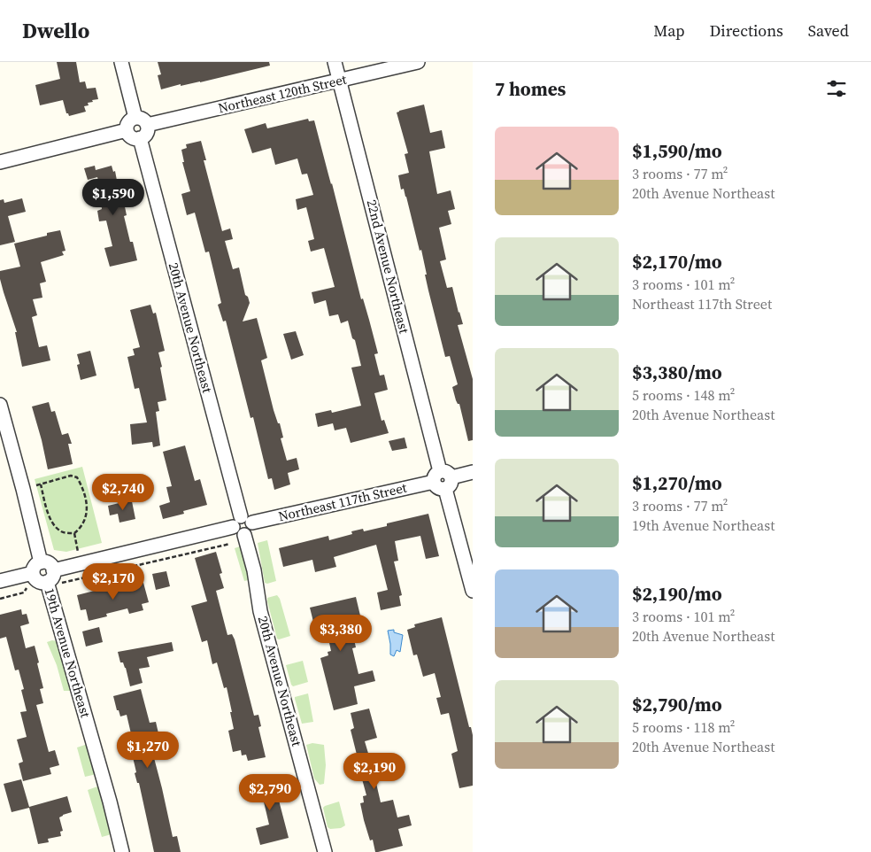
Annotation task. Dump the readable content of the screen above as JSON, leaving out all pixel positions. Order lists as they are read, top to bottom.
{
  "streets": {
    "street": [
      "Northeast 120th Street",
      "22nd Avenue Northeast",
      "20th Avenue Northeast",
      "Northeast 117th Street",
      "19th Avenue Northeast"
    ]
  },
  "crossings": [
    ["Northeast 120th Street", "22nd Avenue Northeast"],
    ["Northeast 120th Street", "20th Avenue Northeast"],
    ["22nd Avenue Northeast", "Northeast 117th Street"],
    ["20th Avenue Northeast", "Northeast 117th Street"]
  ],
  "page": {
    "header": "Dwello",
    "nav": ["Map", "Directions", "Saved"],
    "heading": "7 homes",
    "list": [
      {
        "name": "$1,590/mo",
        "note": "3 rooms · 77 m² · 20th Avenue Northeast"
      },
      {
        "name": "$2,170/mo",
        "note": "3 rooms · 101 m² · Northeast 117th Street"
      },
      {
        "name": "$3,380/mo",
        "note": "5 rooms · 148 m² · 20th Avenue Northeast"
      },
      {
        "name": "$1,270/mo",
        "note": "3 rooms · 77 m² · 19th Avenue Northeast"
      },
      {
        "name": "$2,190/mo",
        "note": "3 rooms · 101 m² · 20th Avenue Northeast"
      },
      {
        "name": "$2,790/mo",
        "note": "5 rooms · 118 m² · 20th Avenue Northeast"
      }
    ],
    "price": [
      "$1,590",
      "$2,740",
      "$2,170",
      "$3,380",
      "$1,270",
      "$2,190",
      "$2,790"
    ]
  }
}
